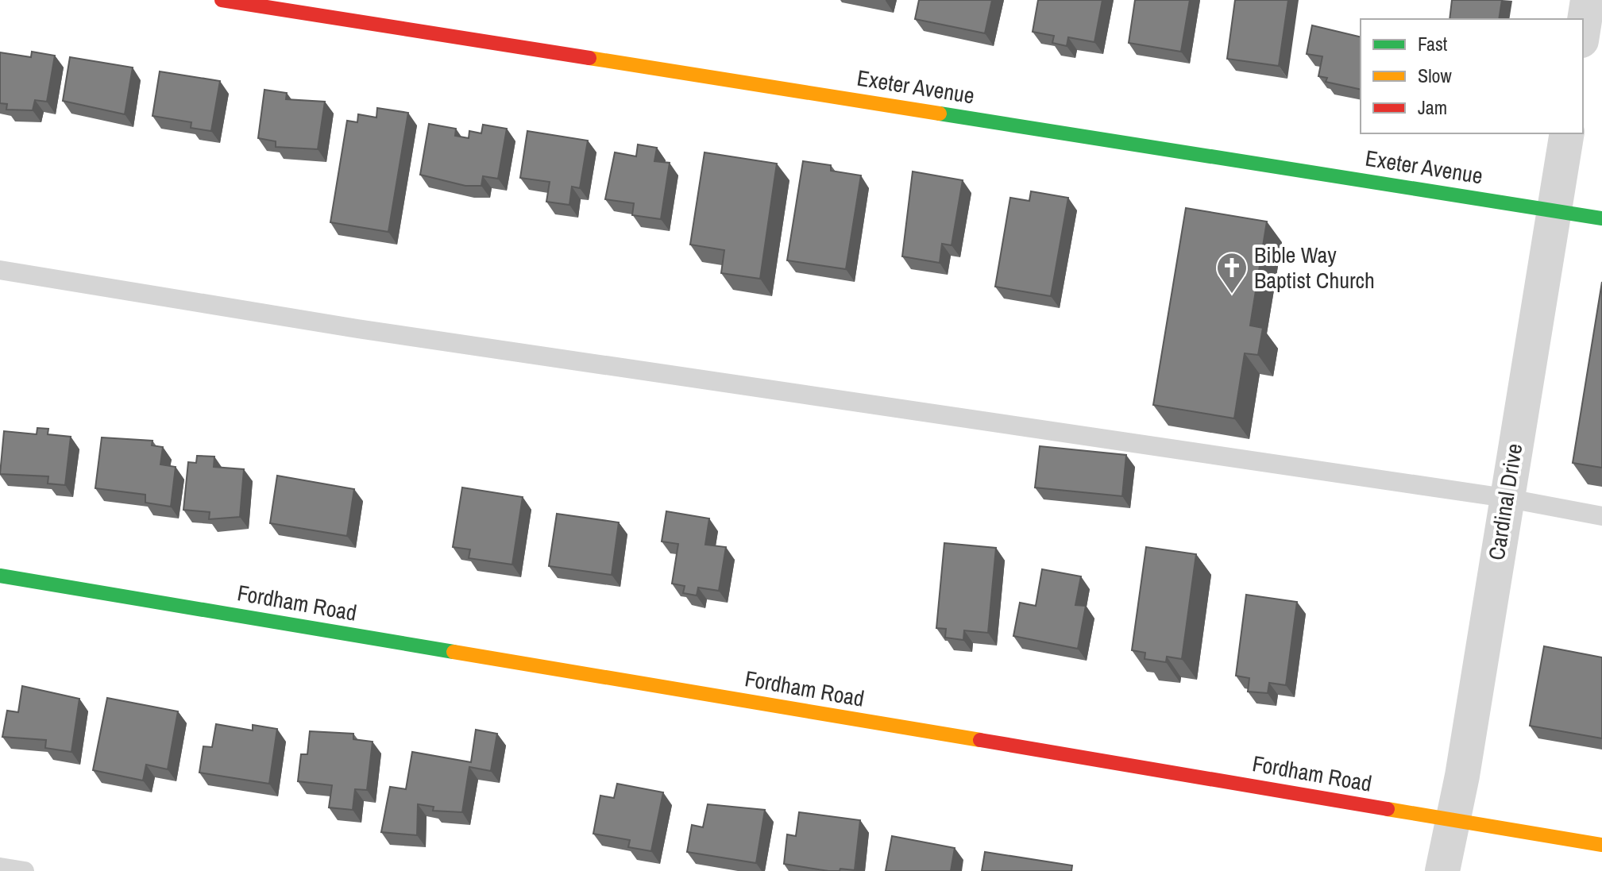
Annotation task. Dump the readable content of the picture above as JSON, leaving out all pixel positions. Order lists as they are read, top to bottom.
{
  "streets": {
    "street": ["Exeter Avenue", "Cardinal Drive", "Fordham Road"]
  },
  "crossings": [
    ["Exeter Avenue", "Cardinal Drive"],
    ["Cardinal Drive", "Fordham Road"]
  ],
  "places": {
    "church": ["Bible Way Baptist Church"]
  },
  "legend": ["Fast", "Slow", "Jam"]
}
